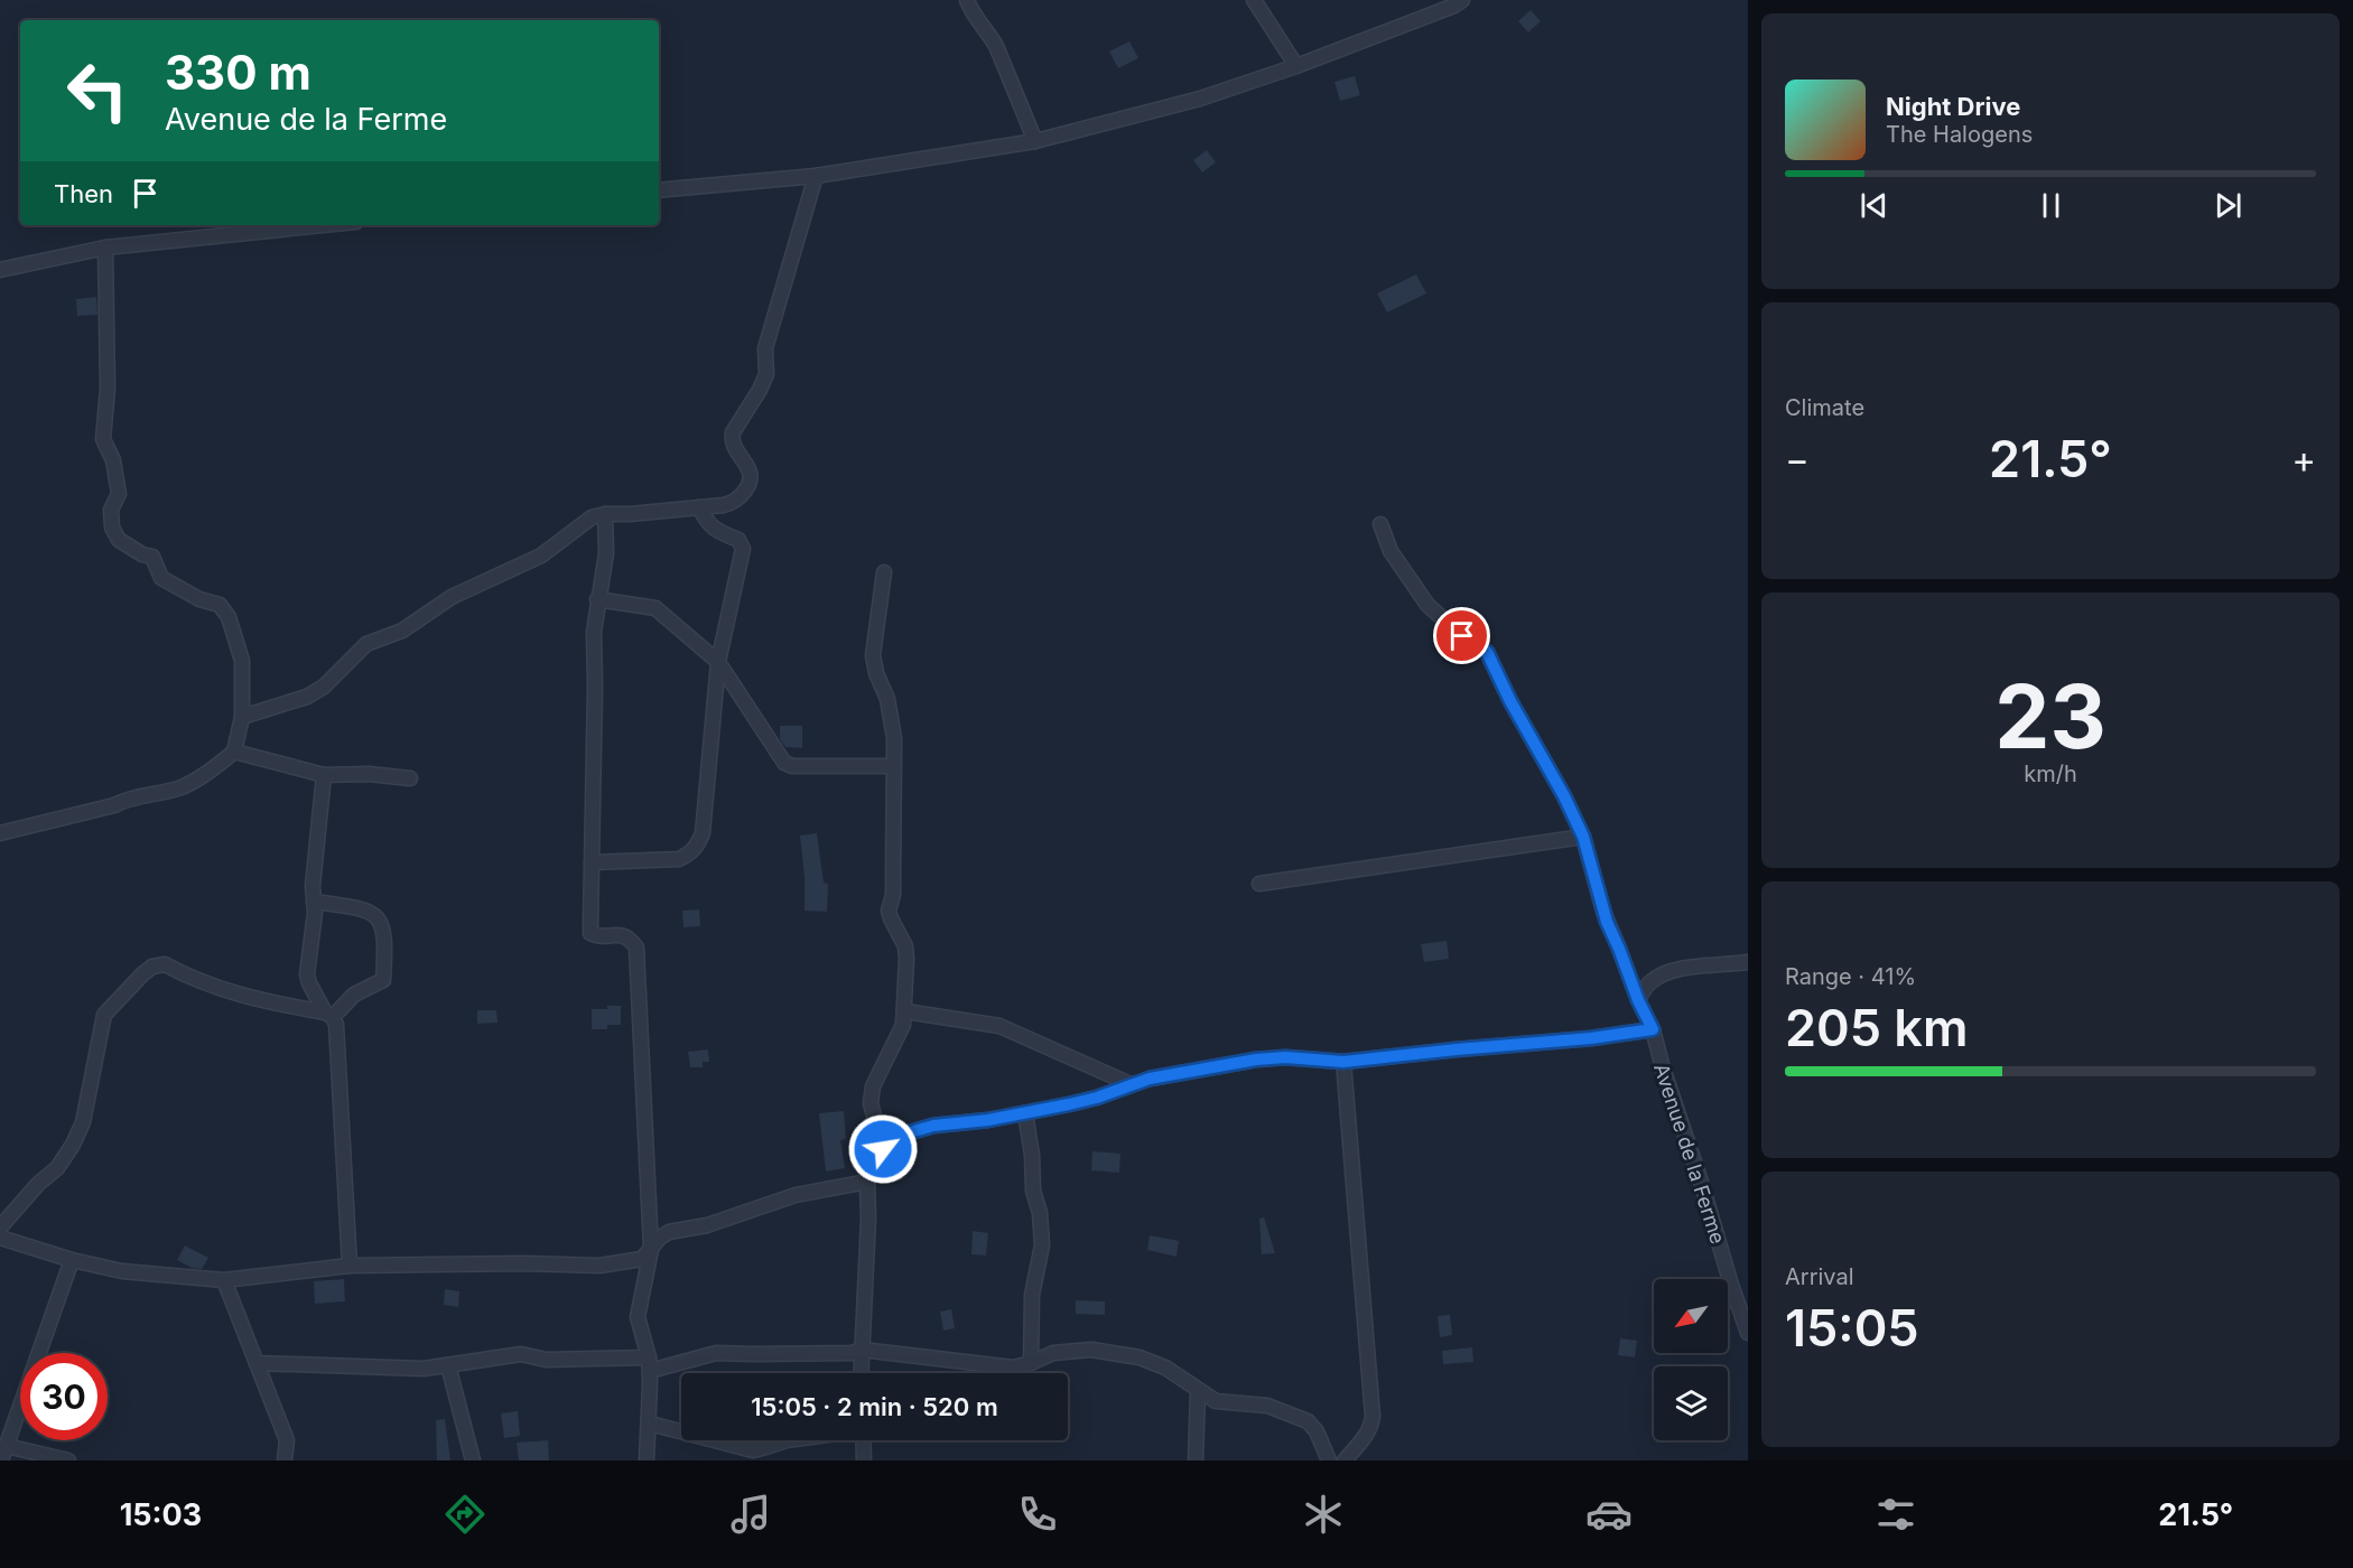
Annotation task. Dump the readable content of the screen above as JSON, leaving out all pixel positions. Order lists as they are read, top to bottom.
{
  "streets": {
    "street": ["Avenue de la Ferme"]
  },
  "north": "bottom left",
  "page": {
    "turn": ["330 m", "Avenue de la Ferme"],
    "song": ["Night Drive", "The Halogens"],
    "then": "Then",
    "tile": [
      "Climate",
      ["23", "km/h"],
      ["Range · 41%", "205 km"],
      ["Arrival", "15:05"]
    ],
    "heat": ["−", "21.5°", "+"],
    "limit": "30",
    "trip": "15:05 · 2 min · 520 m",
    "tabs": ["15:03", "21.5°"]
  }
}
